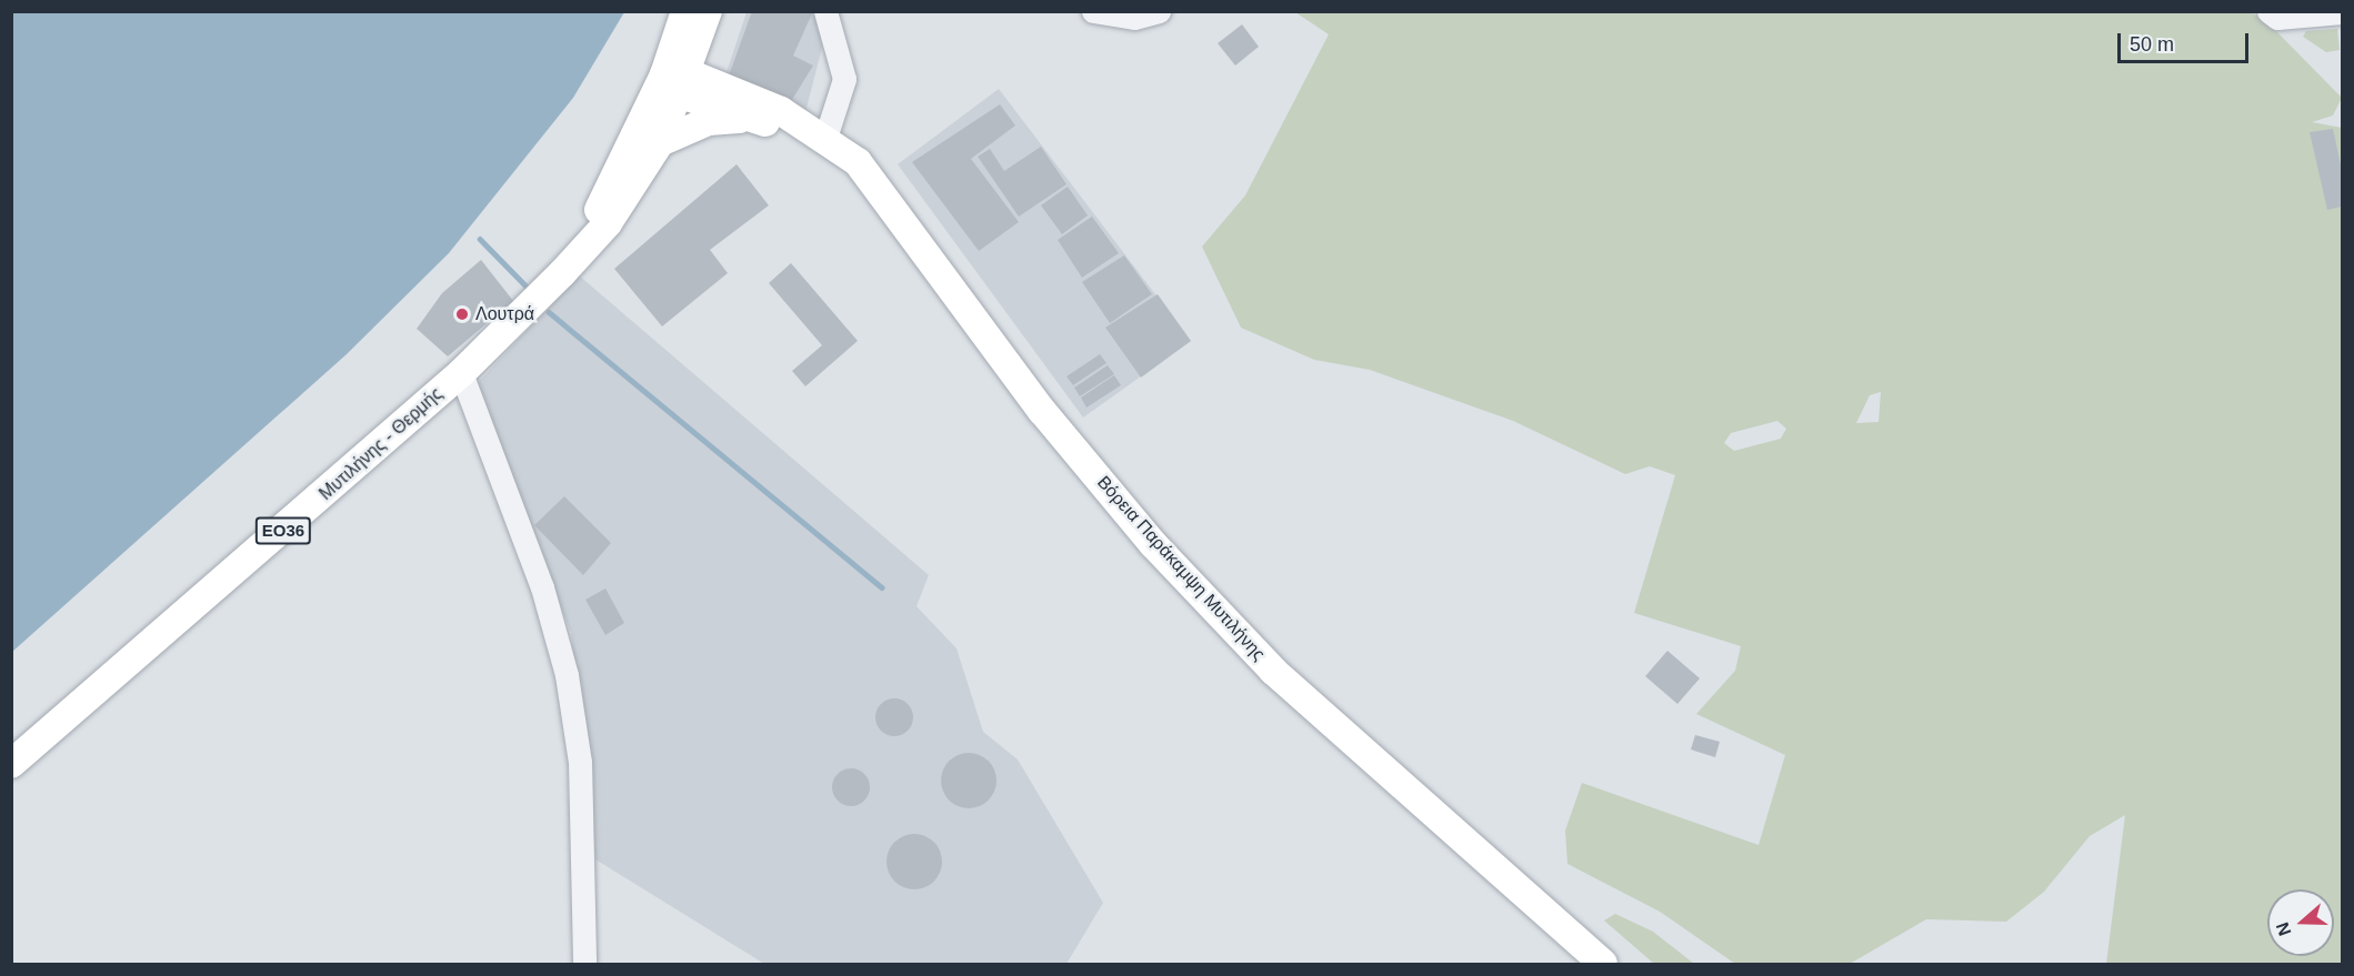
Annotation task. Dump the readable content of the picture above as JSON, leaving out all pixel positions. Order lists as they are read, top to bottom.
{
  "streets": {
    "main road": ["Μυτιλήνης - Θερμής", "ΕΟ36", "Βόρεια Παράκαμψη Μυτιλήνης"]
  },
  "crossings": [
    ["Μυτιλήνης - Θερμής", "ΕΟ36"],
    ["Μυτιλήνης - Θερμής", "Βόρεια Παράκαμψη Μυτιλήνης"],
    ["ΕΟ36", "Βόρεια Παράκαμψη Μυτιλήνης"]
  ],
  "places": ["Λουτρά"],
  "scale_bar": "50 m",
  "north": "left"
}
